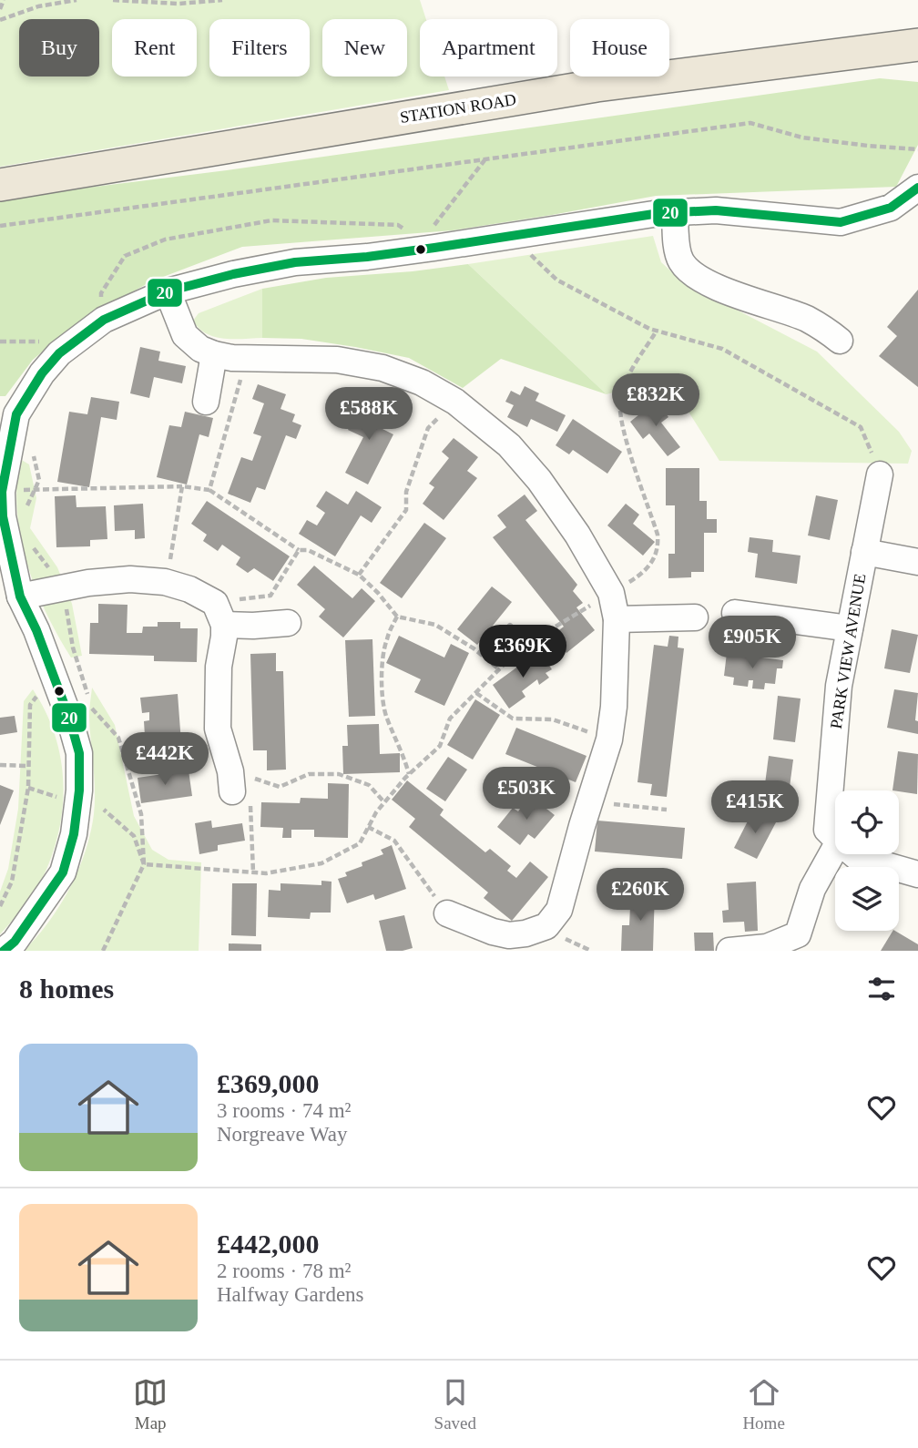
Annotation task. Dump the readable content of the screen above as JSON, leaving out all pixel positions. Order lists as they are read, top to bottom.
{
  "streets": {
    "main road": ["STATION ROAD"],
    "street": ["PARK VIEW AVENUE"]
  },
  "lines": ["transit line 20"],
  "page": {
    "chip": [
      "Buy",
      "Rent",
      "Filters",
      "New",
      "Apartment",
      "House"
    ],
    "price": [
      "£832K",
      "£588K",
      "£905K",
      "£369K",
      "£442K",
      "£503K",
      "£415K",
      "£260K"
    ],
    "heading": "8 homes",
    "list": [
      {
        "name": "£369,000",
        "note": "3 rooms · 74 m² · Norgreave Way"
      },
      {
        "name": "£442,000",
        "note": "2 rooms · 78 m² · Halfway Gardens"
      }
    ],
    "tabs": ["Map", "Saved", "Home"]
  }
}
